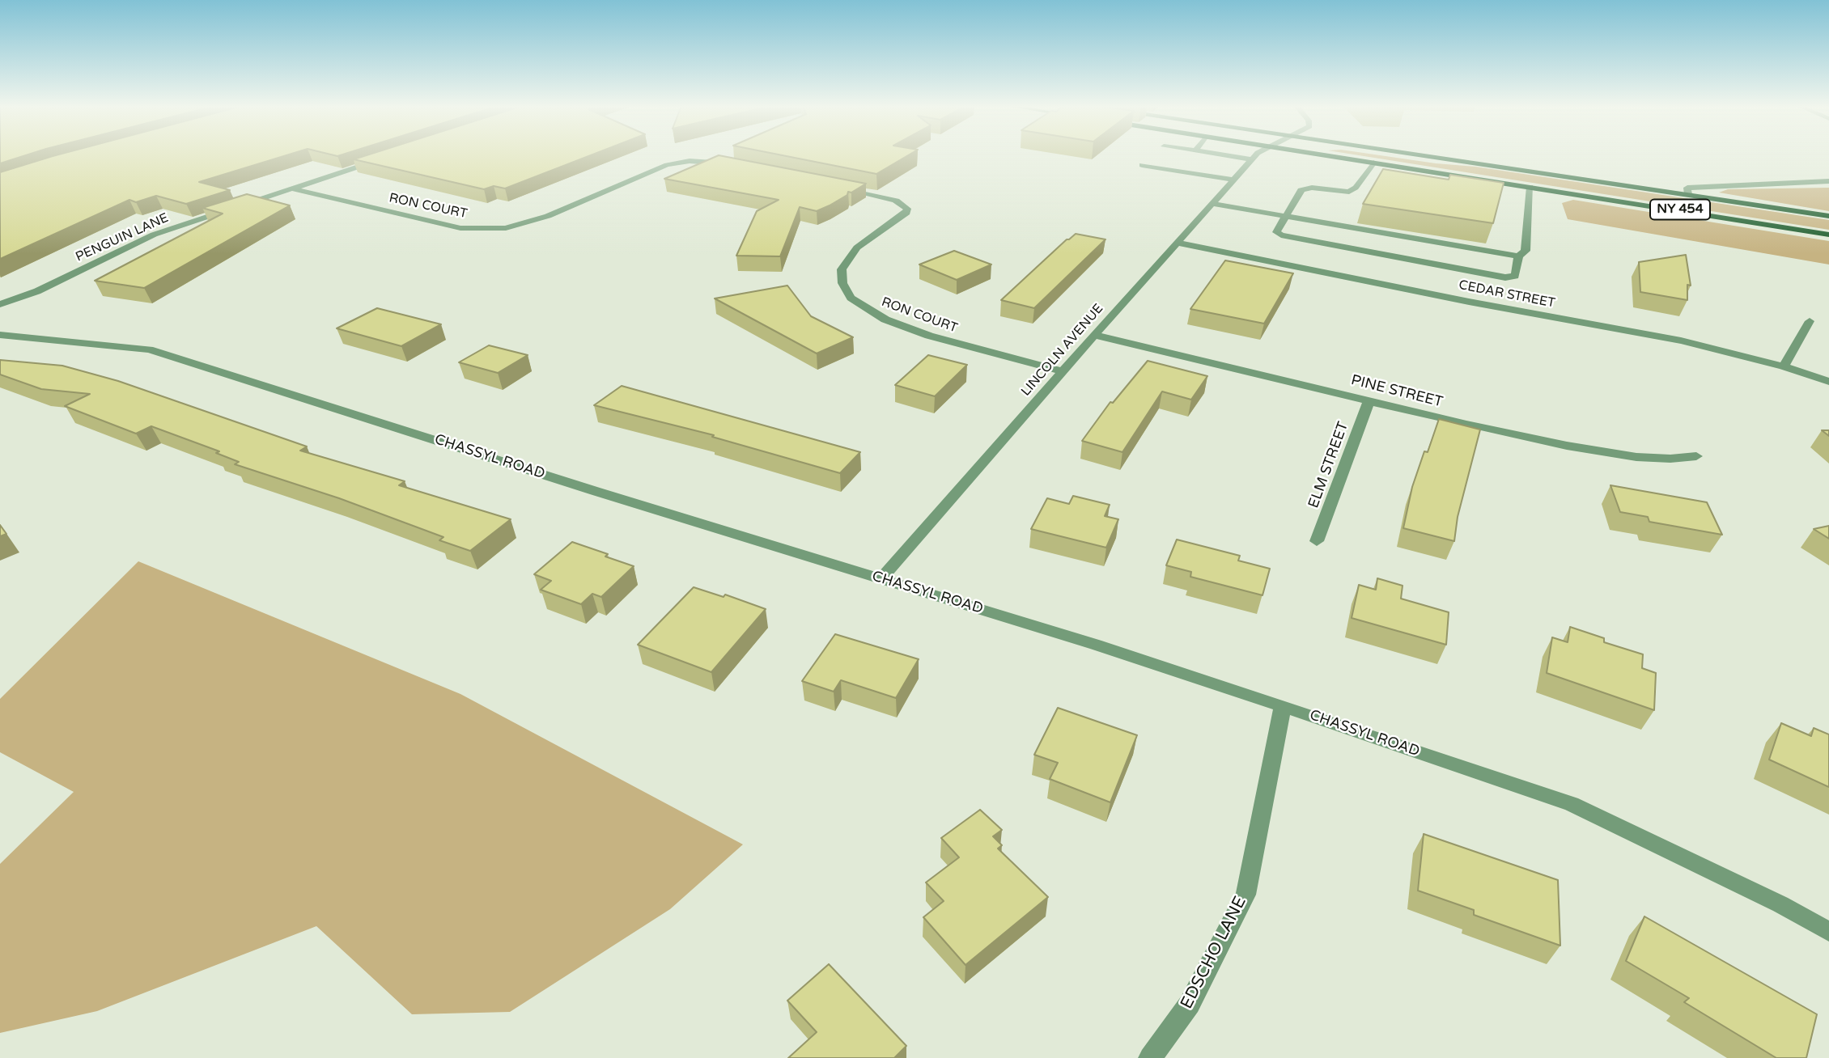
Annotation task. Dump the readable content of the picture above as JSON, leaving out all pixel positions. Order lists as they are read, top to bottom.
{
  "streets": {
    "main road": ["NY 454"],
    "street": [
      "RON COURT",
      "PENGUIN LANE",
      "CEDAR STREET",
      "LINCOLN AVENUE",
      "PINE STREET",
      "CHASSYL ROAD",
      "ELM STREET",
      "EDSCHO LANE"
    ]
  },
  "crossings": [
    ["RON COURT", "PENGUIN LANE"],
    ["RON COURT", "LINCOLN AVENUE"],
    ["CEDAR STREET", "LINCOLN AVENUE"],
    ["LINCOLN AVENUE", "PINE STREET"],
    ["LINCOLN AVENUE", "CHASSYL ROAD"],
    ["PINE STREET", "ELM STREET"],
    ["CHASSYL ROAD", "EDSCHO LANE"]
  ]
}
